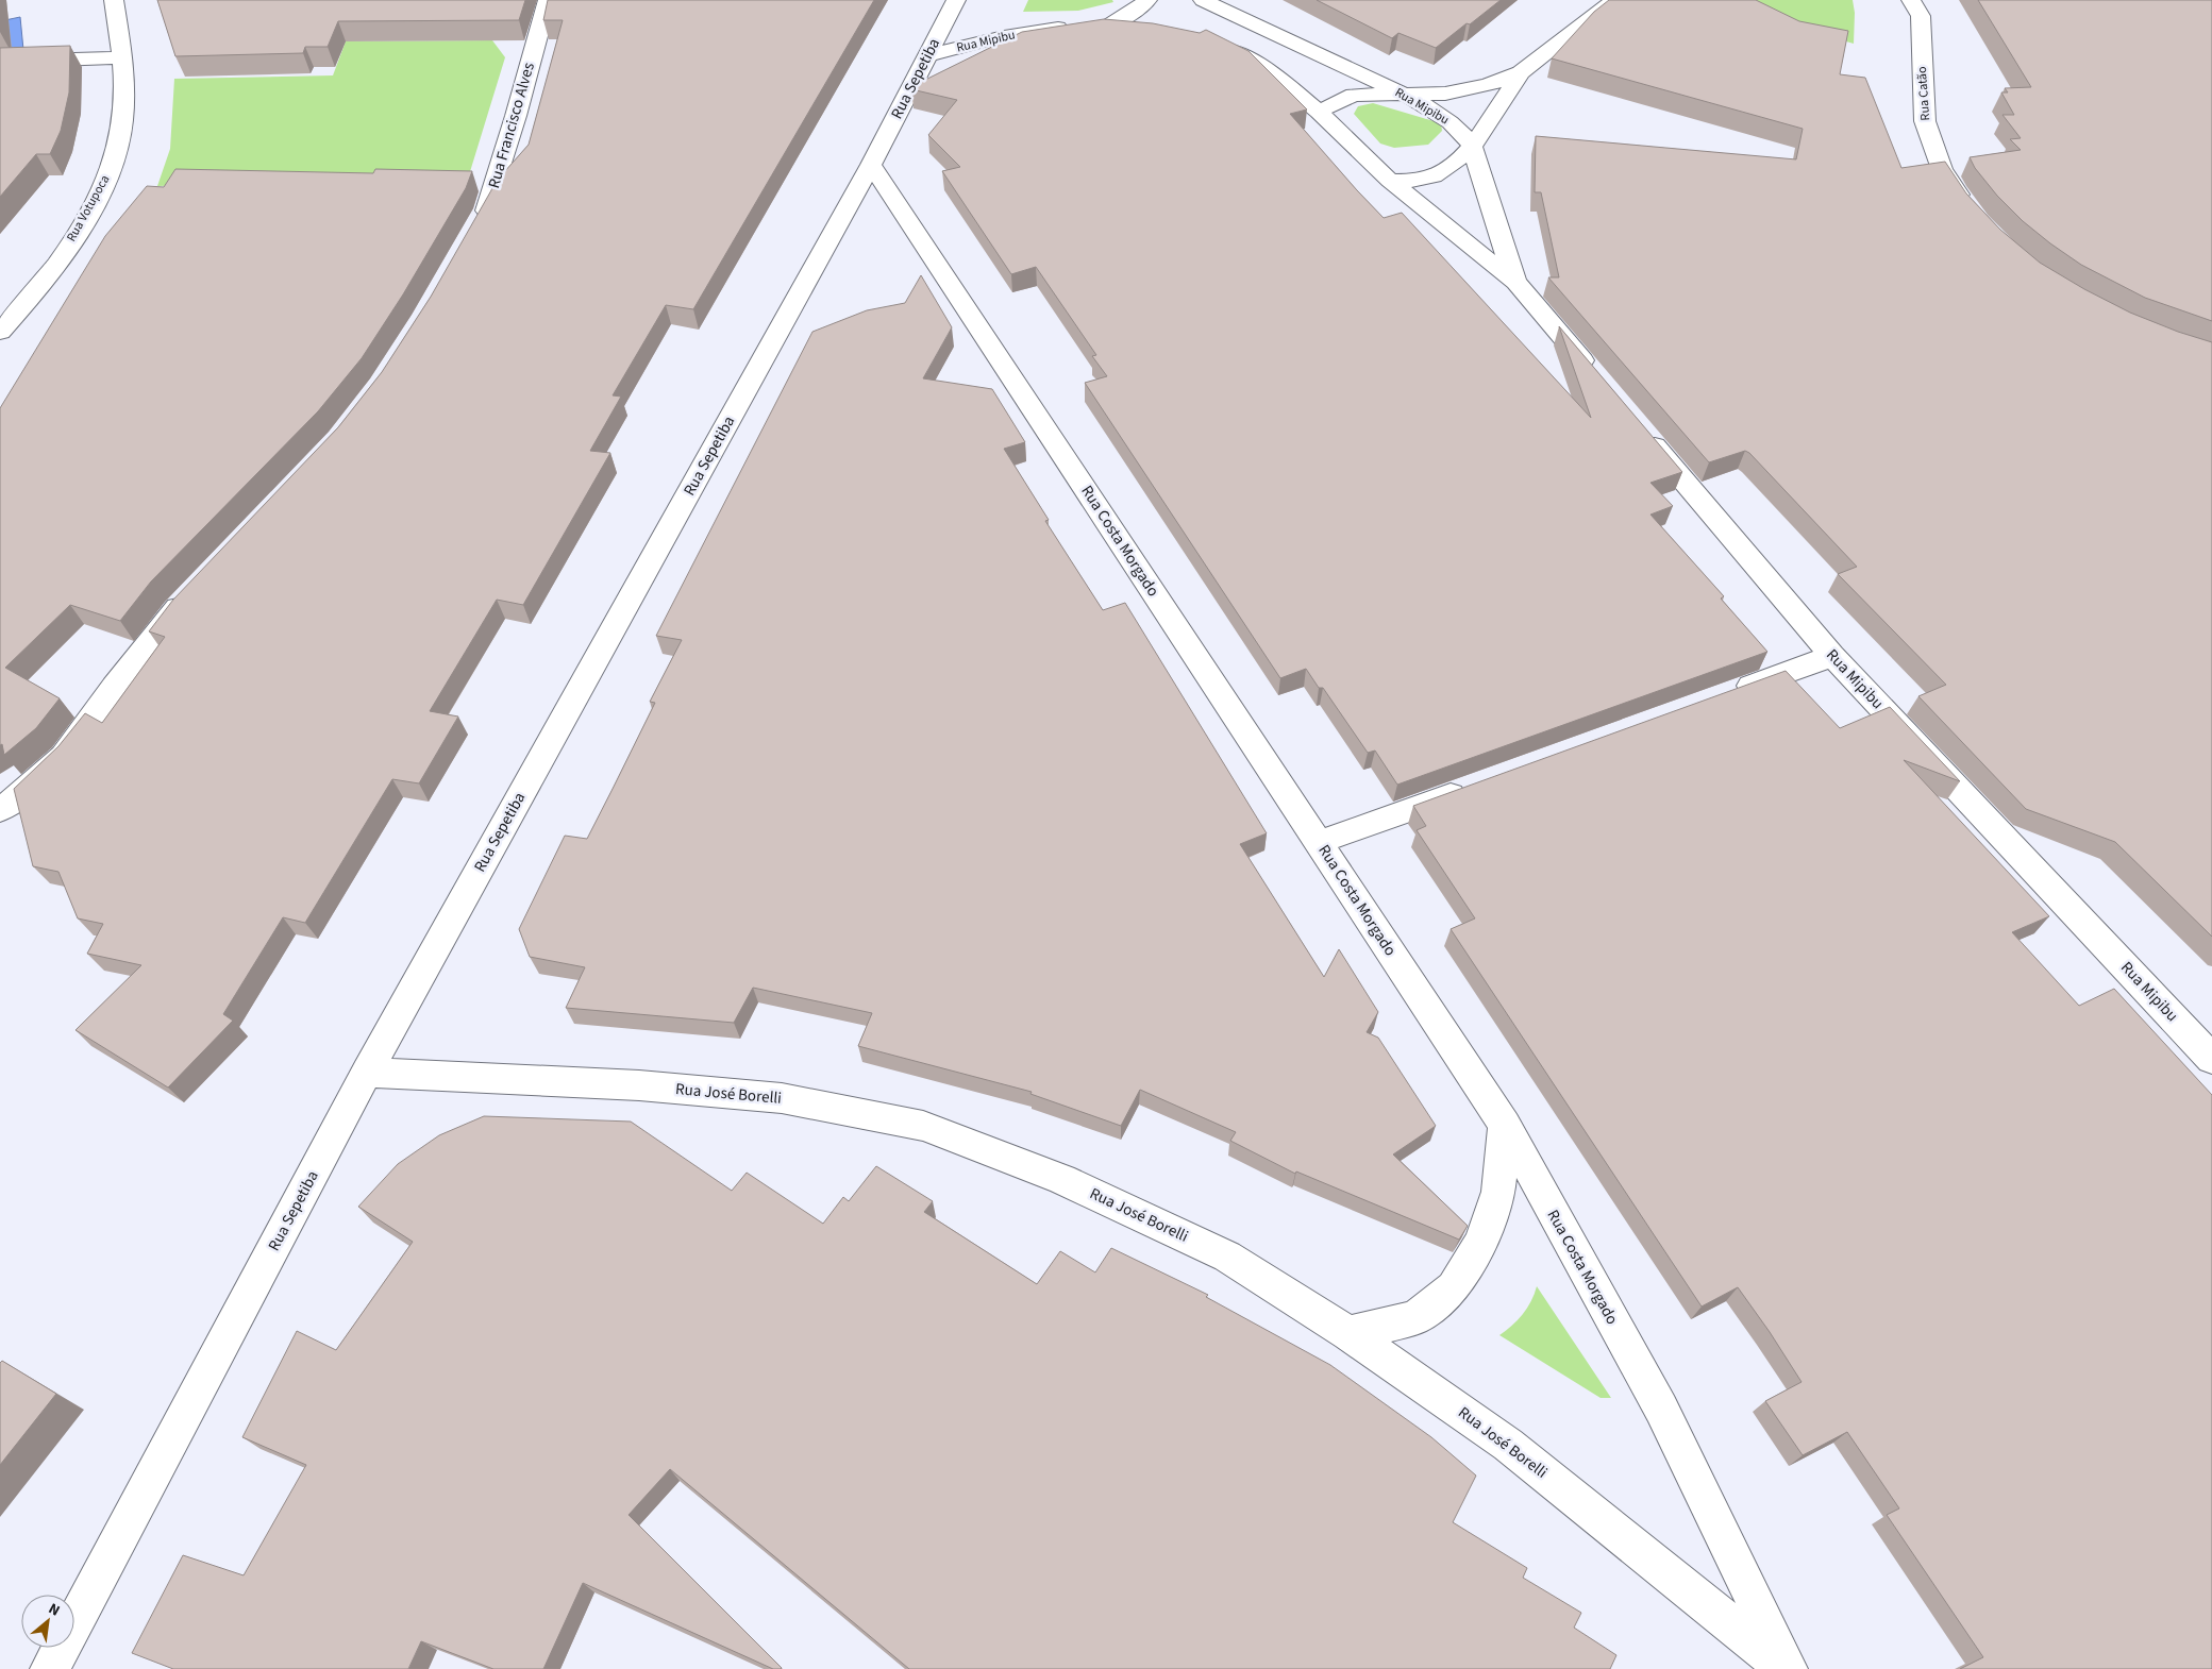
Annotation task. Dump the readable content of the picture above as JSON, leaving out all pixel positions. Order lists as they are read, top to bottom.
{
  "streets": {
    "street": [
      "Rua Mipibu",
      "Rua Sepetiba",
      "Rua Catão",
      "Rua Francisco Alves",
      "Rua Votupoca",
      "Rua Costa Morgado",
      "Rua José Borelli"
    ]
  },
  "crossings": [
    ["Rua Mipibu", "Rua Sepetiba"],
    ["Rua Sepetiba", "Rua Costa Morgado"],
    ["Rua Sepetiba", "Rua José Borelli"],
    ["Rua Costa Morgado", "Rua José Borelli"]
  ],
  "north": "top right"
}
